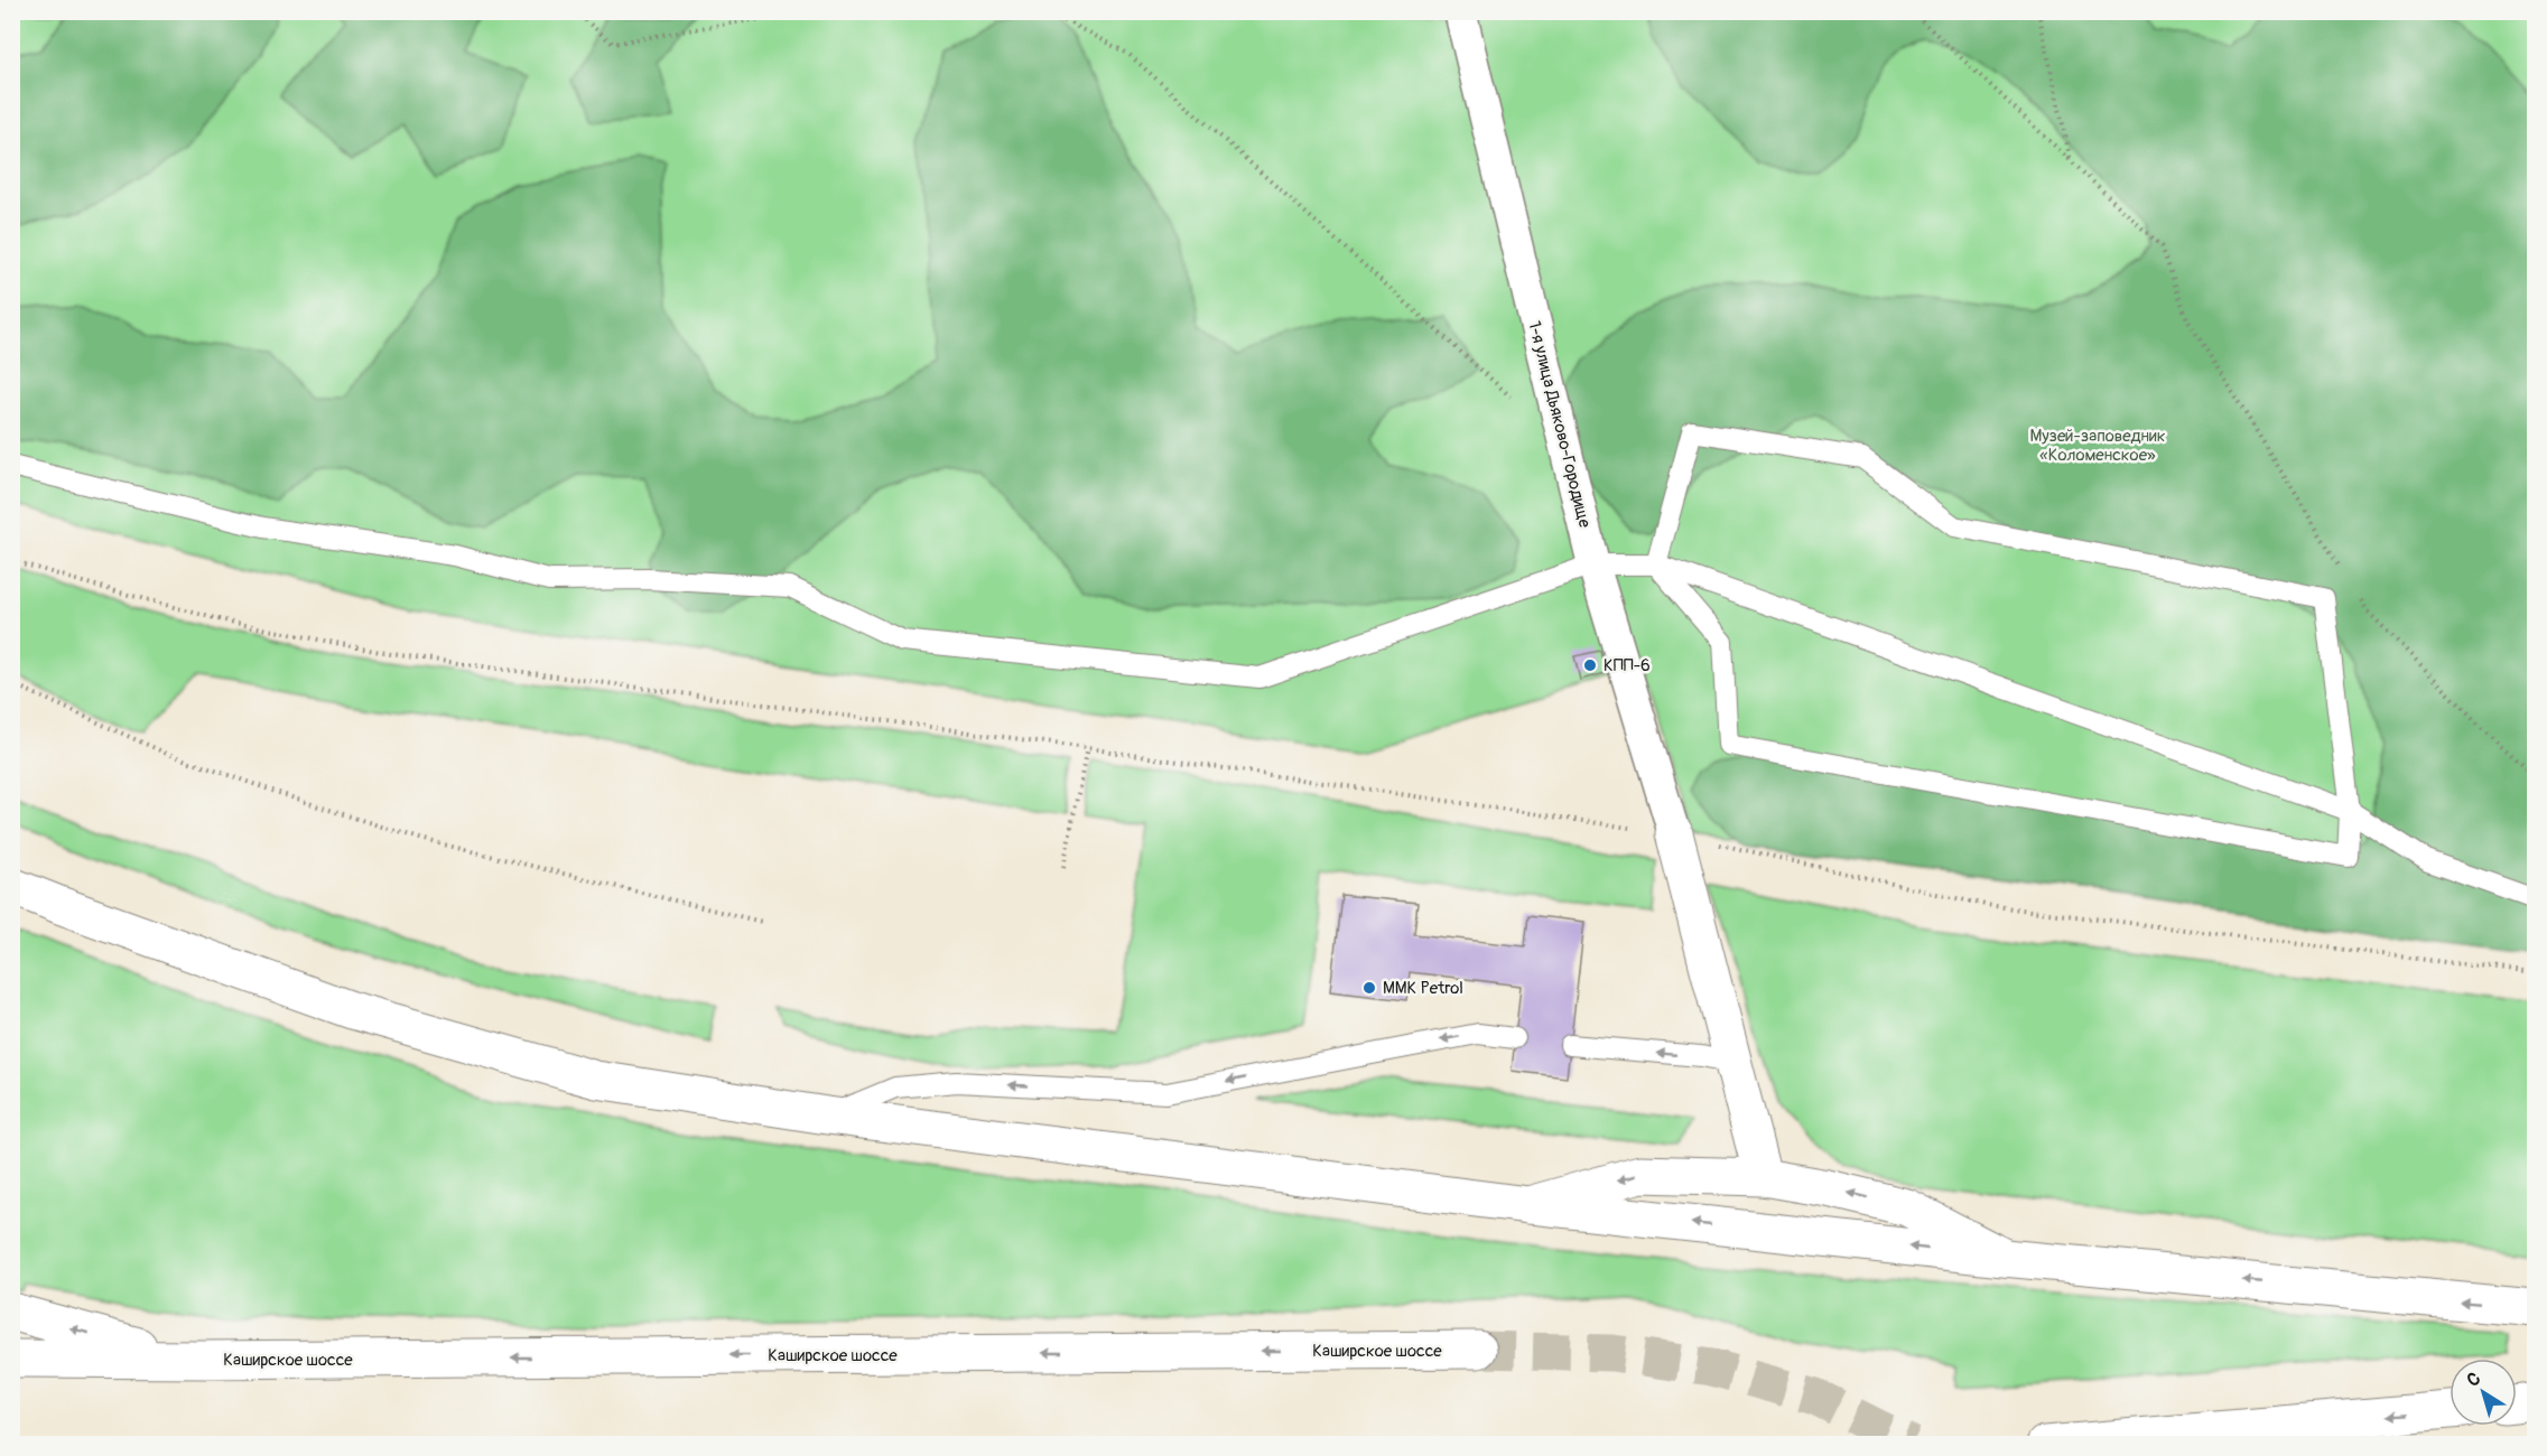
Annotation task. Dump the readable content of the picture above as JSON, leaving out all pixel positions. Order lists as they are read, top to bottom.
{
  "streets": {
    "main road": ["Каширское шоссе"],
    "street": ["1-я улица Дьяково-Городище"]
  },
  "parks": ["Музей-заповедник «Коломенское»"],
  "places": ["КПП-6", "ММК Petrol"],
  "north": "top left"
}
